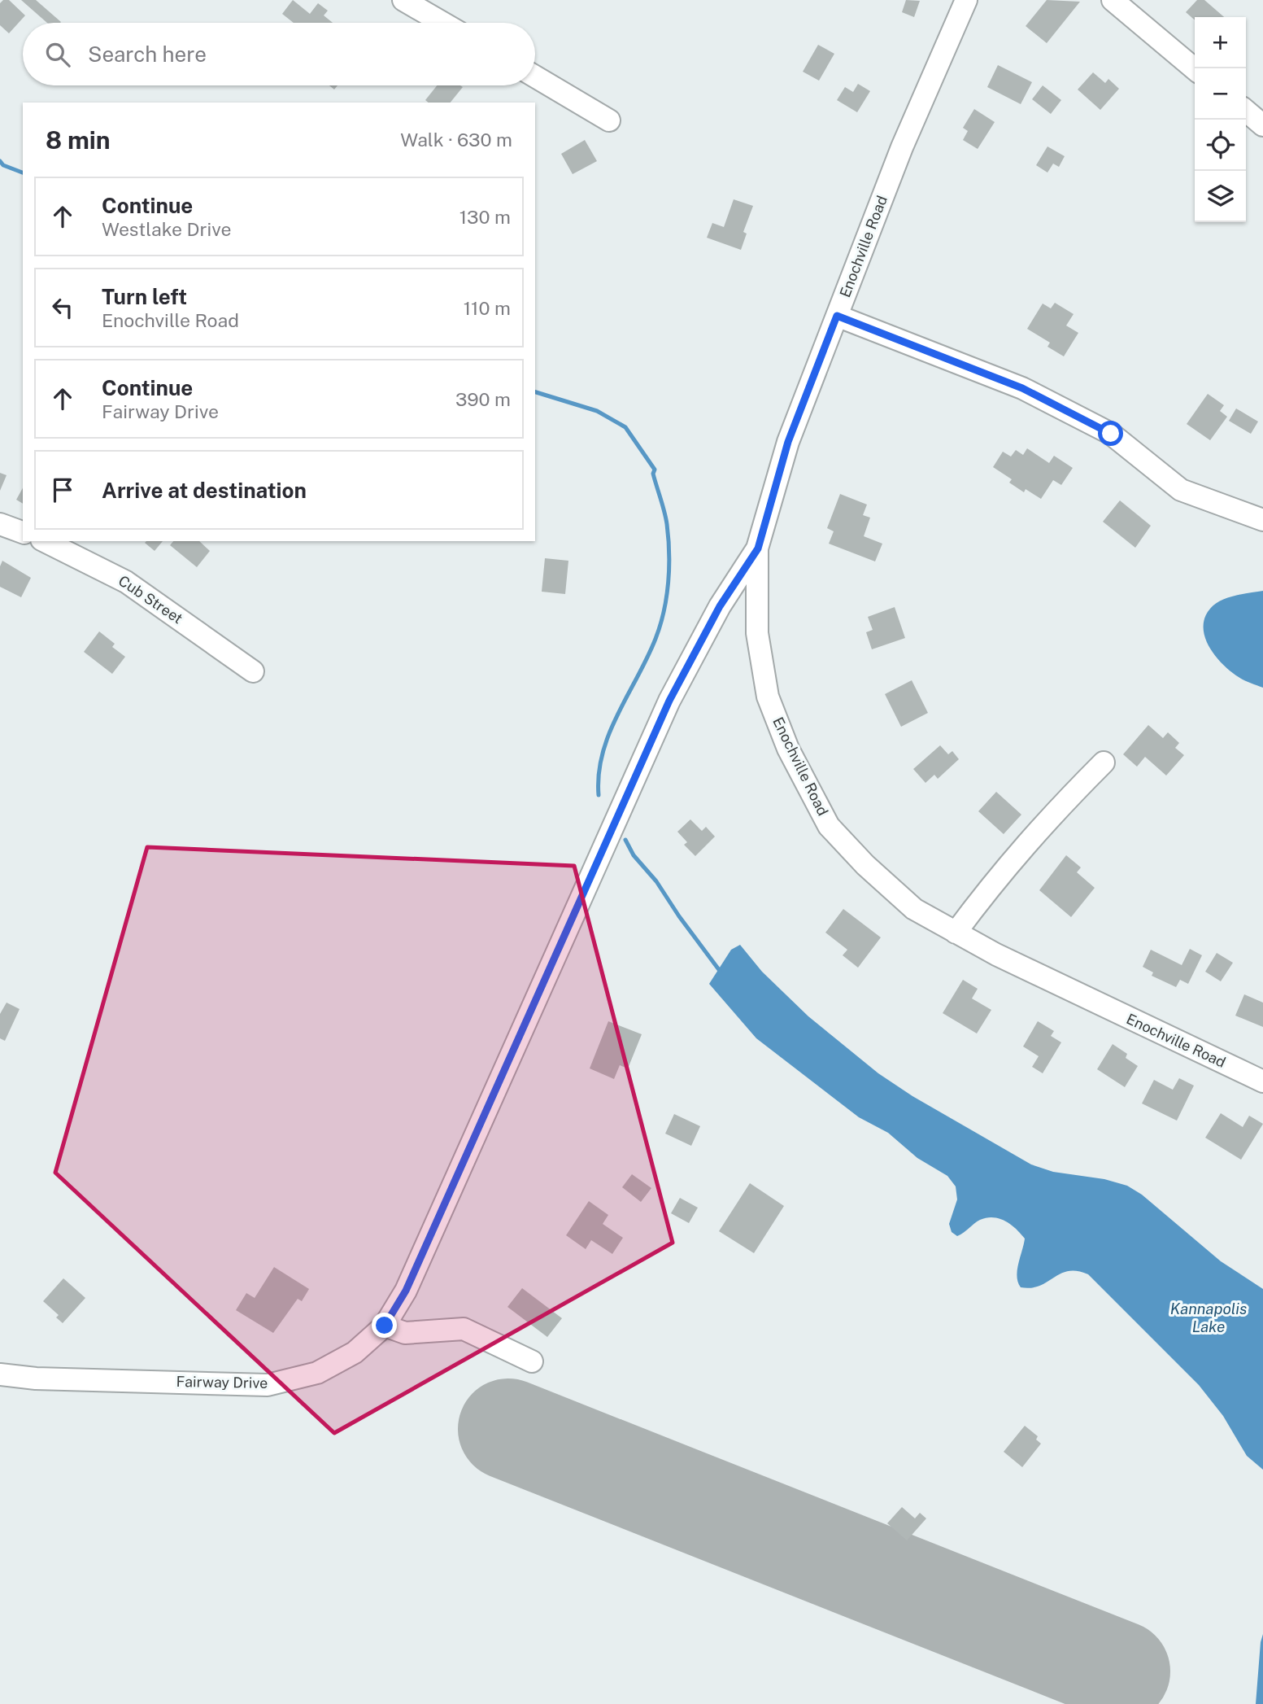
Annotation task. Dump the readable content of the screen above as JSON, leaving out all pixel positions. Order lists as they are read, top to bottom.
{
  "streets": {
    "street": ["Enochville Road", "Cub Street", "Fairway Drive"]
  },
  "crossings": [
    ["Enochville Road", "Fairway Drive"]
  ],
  "water": ["Kannapolis Lake"],
  "page": {
    "map_buttons": ["+", "−"],
    "search": "Search here",
    "heading": ["8 min", "Walk · 630 m"],
    "list": [
      ["Continue", "Westlake Drive", "130 m"],
      ["Turn left", "Enochville Road", "110 m"],
      ["Continue", "Fairway Drive", "390 m"],
      "Arrive at destination"
    ]
  }
}
